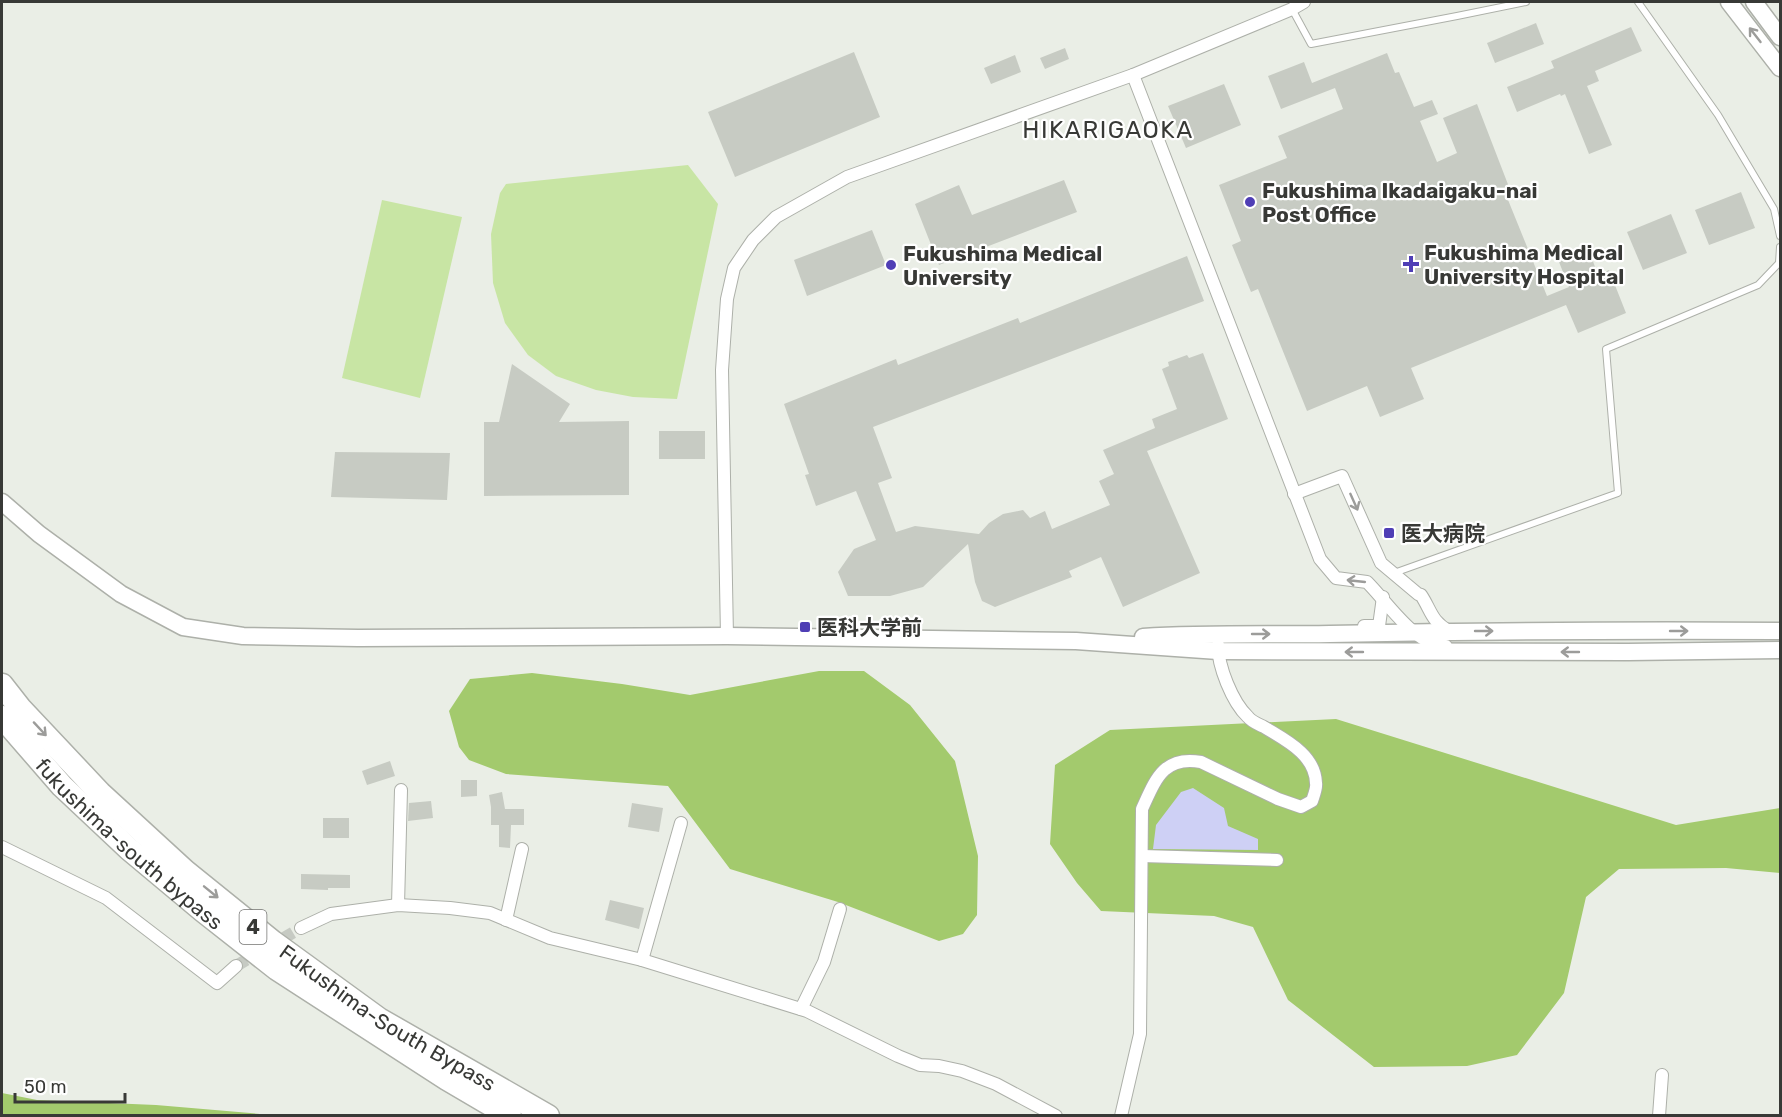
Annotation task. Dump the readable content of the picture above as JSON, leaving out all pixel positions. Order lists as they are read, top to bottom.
{
  "streets": {
    "highway": ["fukushima-south bypass", "4", "Fukushima-South Bypass"]
  },
  "one_way": ["Fukushima-South Bypass"],
  "districts": ["HIKARIGAOKA"],
  "places": {
    "other": ["Fukushima Ikadaigaku-nai Post Office", "Fukushima Medical University"],
    "health": ["Fukushima Medical University Hospital"],
    "transit": ["医大病院", "医科大学前"]
  },
  "scale_bar": "50 m"
}
